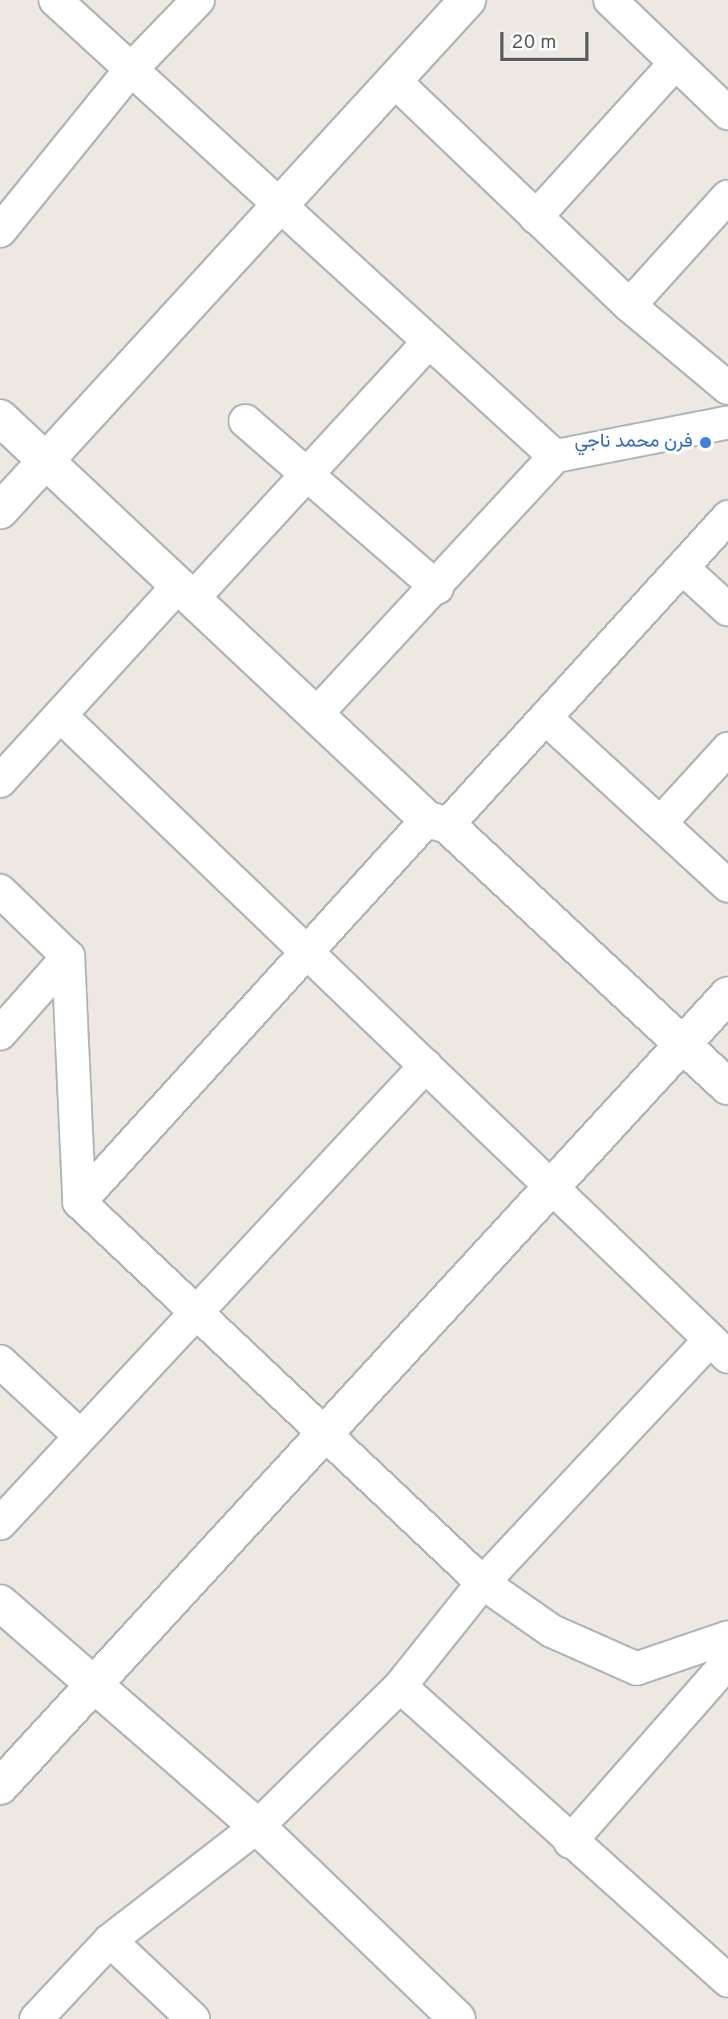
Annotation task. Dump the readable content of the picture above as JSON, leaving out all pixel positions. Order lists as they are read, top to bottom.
{
  "places": ["فرن محمد ناجي"],
  "scale_bar": "20 m"
}
